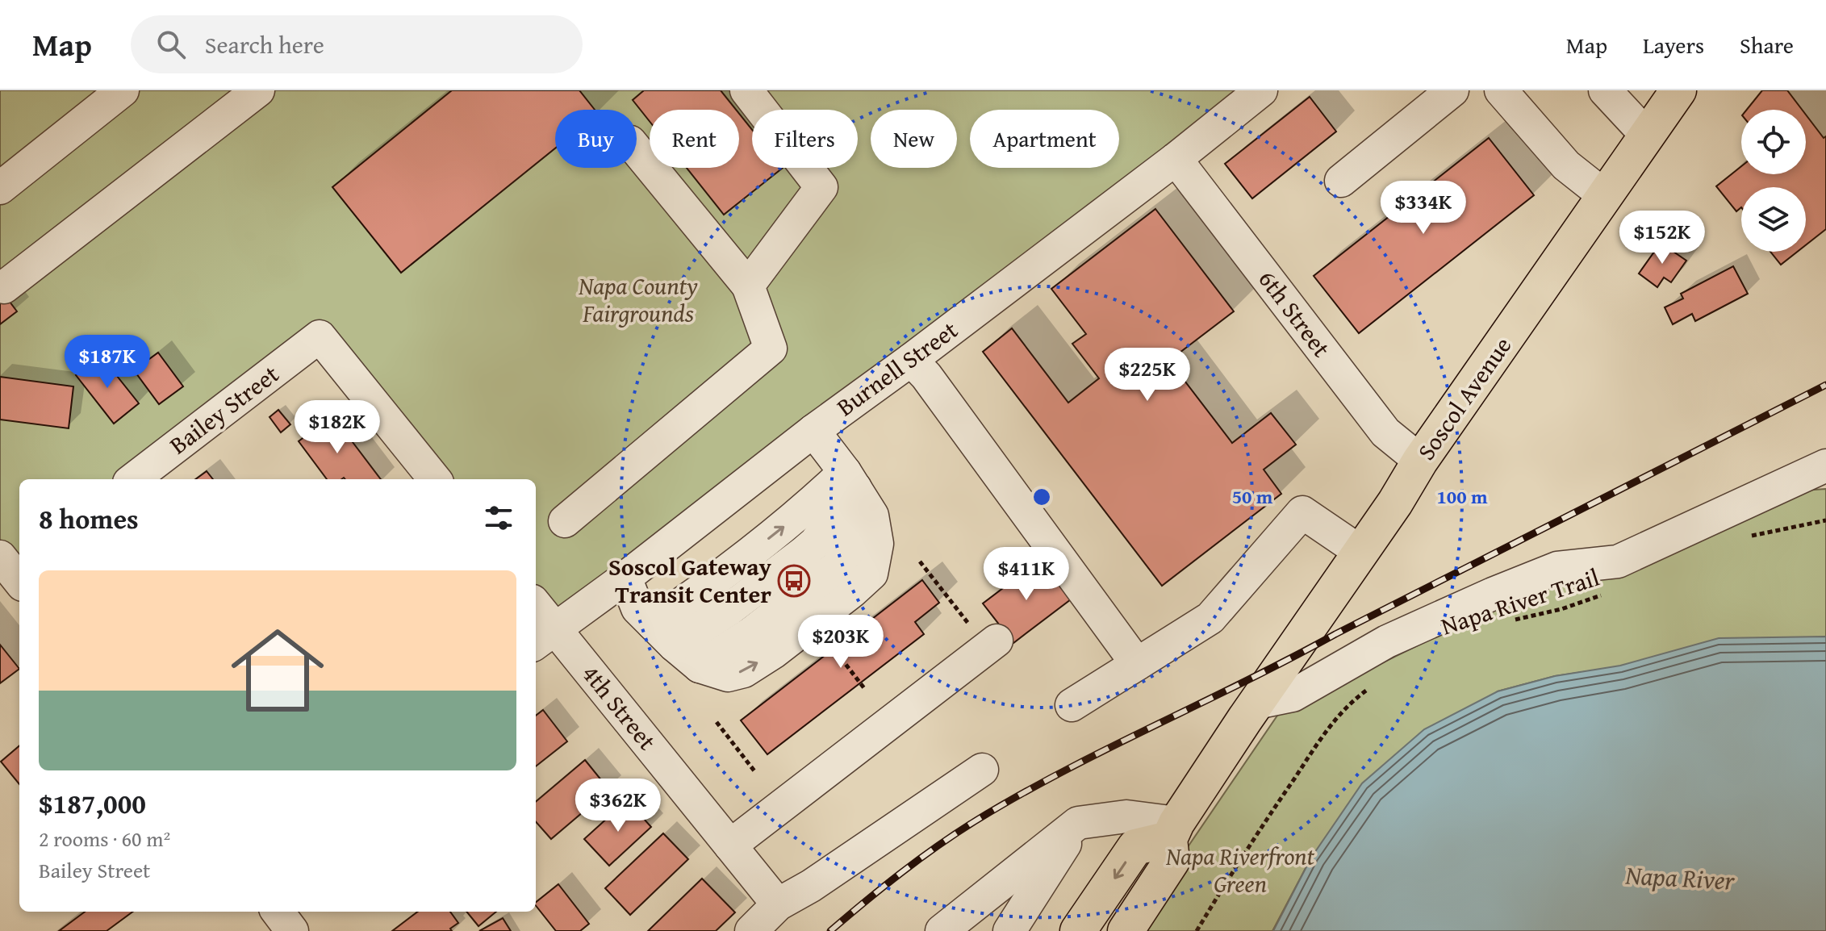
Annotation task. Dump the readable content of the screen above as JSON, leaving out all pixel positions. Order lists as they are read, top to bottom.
{
  "streets": {
    "main road": ["Soscol Avenue"],
    "street": [
      "6th Street",
      "Burnell Street",
      "Bailey Street",
      "4th Street"
    ],
    "path": ["Napa River Trail"]
  },
  "crossings": [
    ["6th Street", "Burnell Street"],
    ["6th Street", "Soscol Avenue"],
    ["Burnell Street", "4th Street"]
  ],
  "water": ["Napa River"],
  "parks": ["Napa County Fairgrounds", "Napa Riverfront Green"],
  "places": {
    "bus stop": ["Soscol Gateway Transit Center"]
  },
  "page": {
    "header": "Map",
    "search": "Search here",
    "nav": ["Map", "Layers", "Share"],
    "chip": [
      "Buy",
      "Rent",
      "Filters",
      "New",
      "Apartment"
    ],
    "price": [
      "$334K",
      "$152K",
      "$187K",
      "$225K",
      "$182K",
      "$411K",
      "$203K",
      "$362K"
    ],
    "heading": "8 homes",
    "list": [
      {
        "name": "$187,000",
        "note": "2 rooms · 60 m² · Bailey Street"
      }
    ]
  },
  "rings": ["50 m", "100 m"]
}
